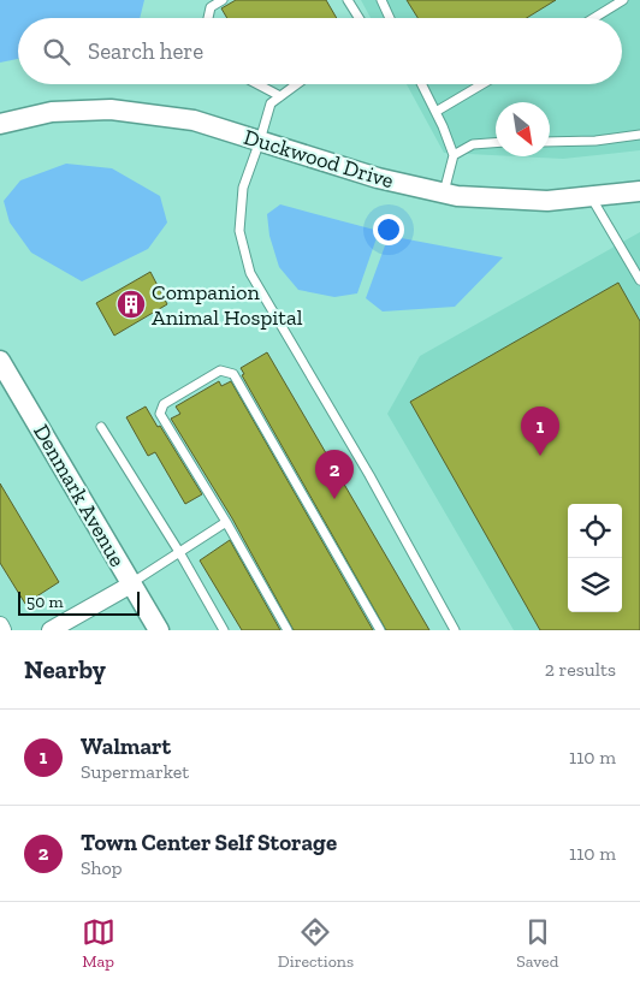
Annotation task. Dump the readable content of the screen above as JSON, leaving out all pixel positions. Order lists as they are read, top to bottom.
{
  "streets": {
    "street": ["Duckwood Drive", "Denmark Avenue"]
  },
  "places": {
    "building": ["Companion Animal Hospital"]
  },
  "scale_bar": "50 m",
  "north": "bottom right",
  "page": {
    "search": "Search here",
    "pins": ["1", "2"],
    "scale": "50 m",
    "heading": ["Nearby", "2 results"],
    "list": [
      {
        "mark": "1",
        "name": "Walmart",
        "note": "Supermarket",
        "value": "110 m"
      },
      {
        "mark": "2",
        "name": "Town Center Self Storage",
        "note": "Shop",
        "value": "110 m"
      }
    ],
    "nav": ["Map", "Directions", "Saved"]
  }
}
